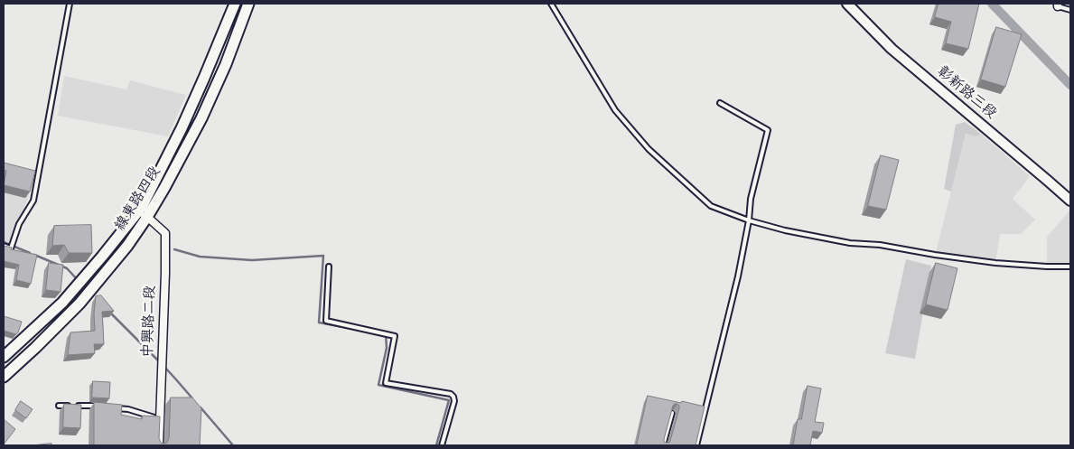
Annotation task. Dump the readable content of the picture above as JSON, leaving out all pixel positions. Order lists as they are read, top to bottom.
{
  "streets": {
    "main road": ["線東路四段"],
    "street": ["彰新路三段", "中興路二段"]
  },
  "crossings": [
    ["線東路四段", "中興路二段"]
  ]
}
